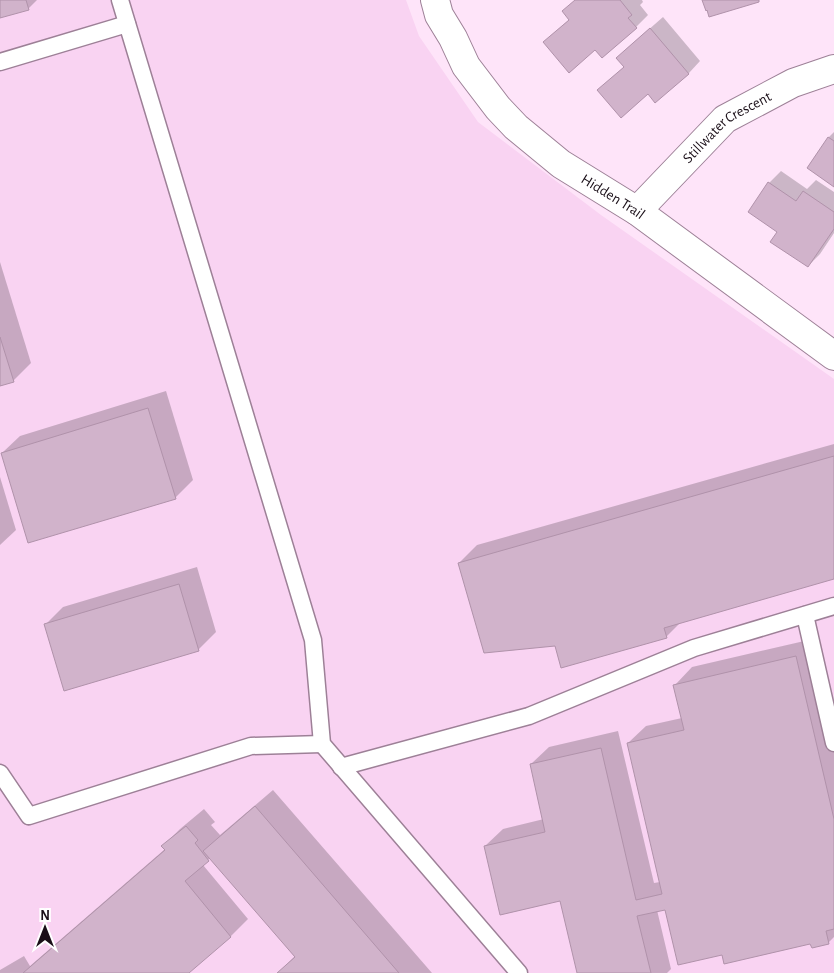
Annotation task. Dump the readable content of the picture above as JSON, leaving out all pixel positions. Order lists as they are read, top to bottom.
{
  "streets": {
    "street": ["Stillwater Crescent", "Hidden Trail"]
  },
  "crossings": [
    ["Stillwater Crescent", "Hidden Trail"]
  ],
  "north": "top"
}
